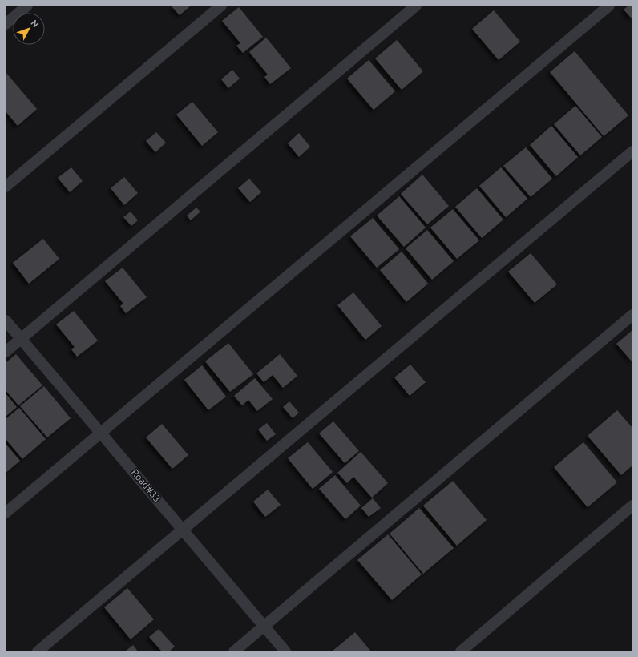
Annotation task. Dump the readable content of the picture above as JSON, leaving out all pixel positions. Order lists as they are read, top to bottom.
{
  "streets": {
    "street": ["Road#33"]
  },
  "north": "top right"
}
